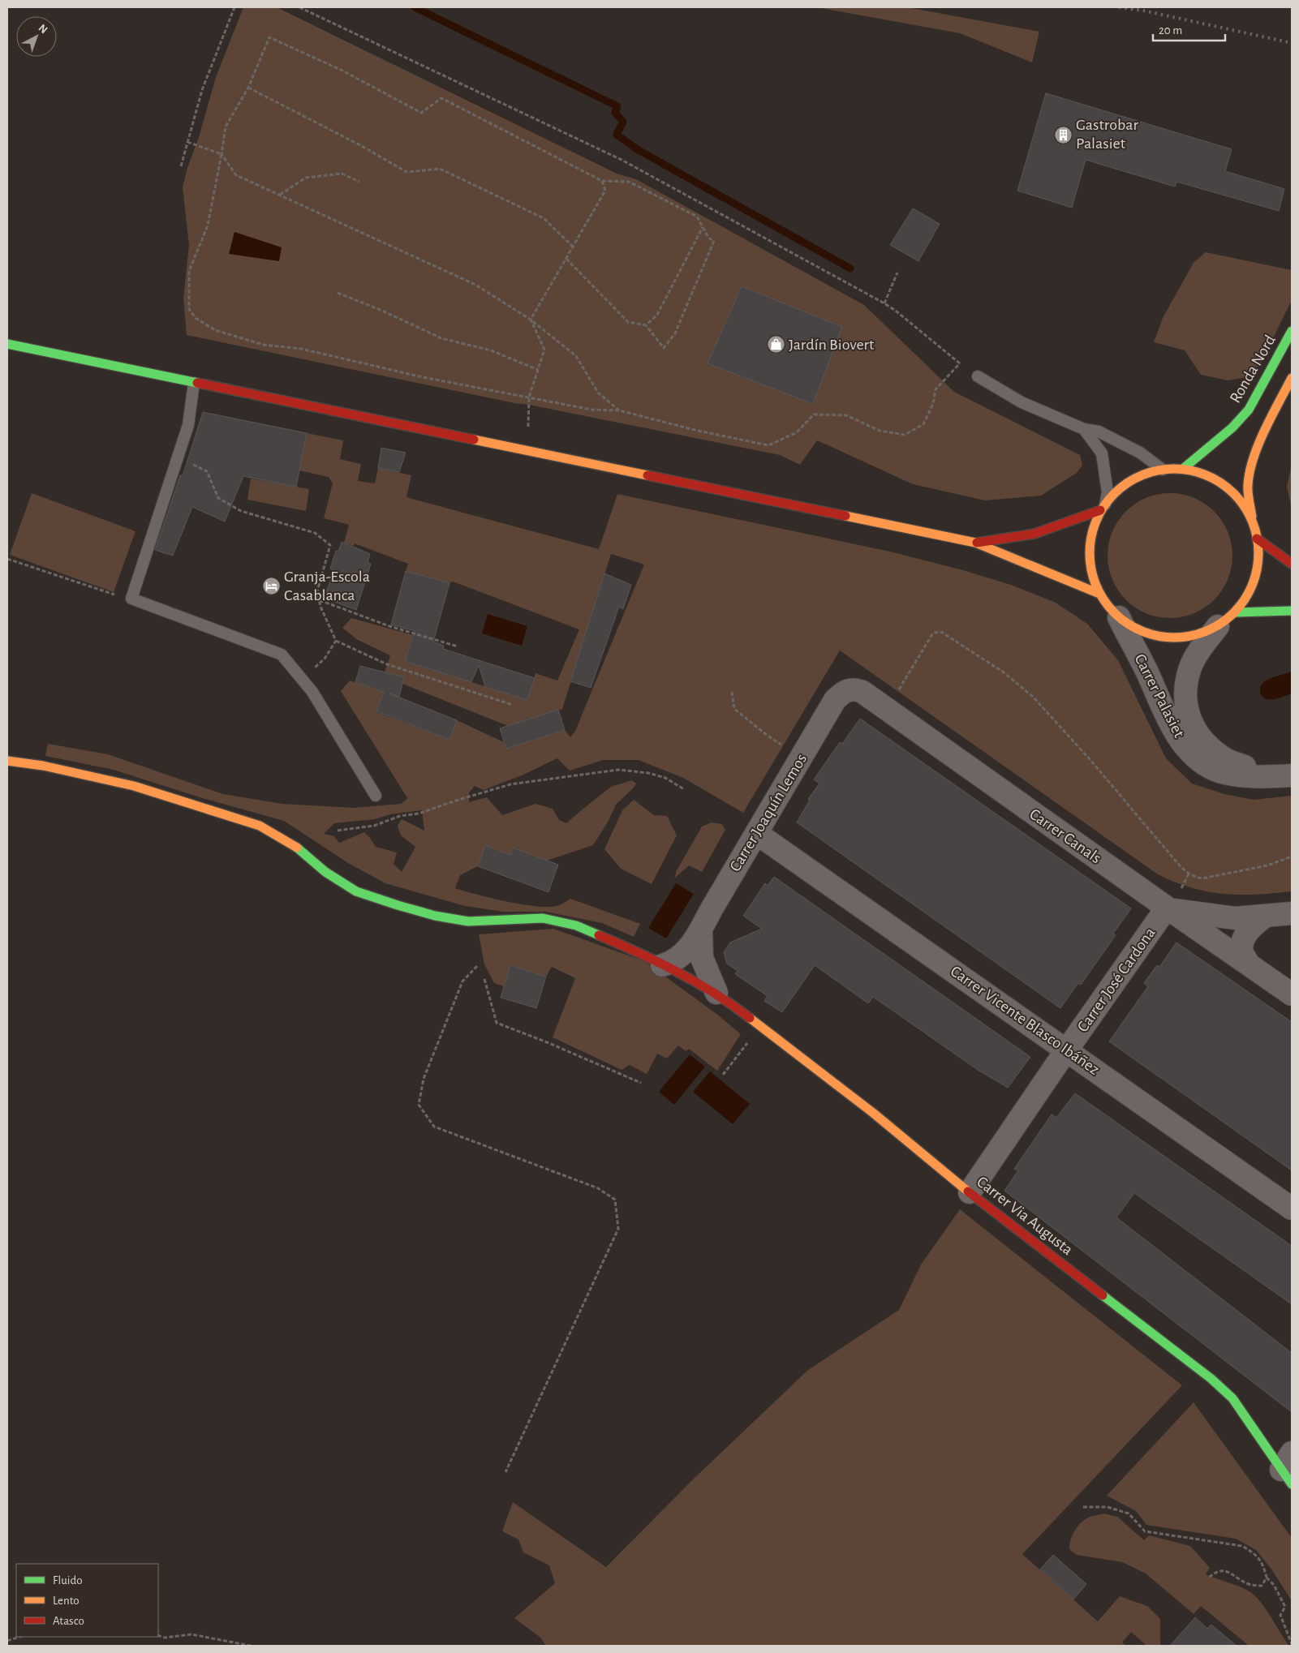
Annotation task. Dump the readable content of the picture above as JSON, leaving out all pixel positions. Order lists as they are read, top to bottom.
{
  "streets": {
    "main road": ["Ronda Nord", "Carrer Via Augusta"],
    "street": [
      "Carrer Palasiet",
      "Carrer Joaquín Lemos",
      "Carrer Canals",
      "Carrer José Cardona",
      "Carrer Vicente Blasco Ibáñez"
    ]
  },
  "crossings": [
    ["Carrer Joaquín Lemos", "Carrer Canals"],
    ["Carrer Joaquín Lemos", "Carrer Vicente Blasco Ibáñez"],
    ["Carrer Joaquín Lemos", "Carrer Via Augusta"],
    ["Carrer Canals", "Carrer José Cardona"],
    ["Carrer José Cardona", "Carrer Vicente Blasco Ibáñez"],
    ["Carrer José Cardona", "Carrer Via Augusta"]
  ],
  "places": {
    "building": ["Gastrobar Palasiet"],
    "shop": ["Jardín Biovert"],
    "hotel": ["Granja-Escola Casablanca"]
  },
  "legend": ["Fluido", "Lento", "Atasco"],
  "scale_bar": "20 m",
  "north": "top right"
}
